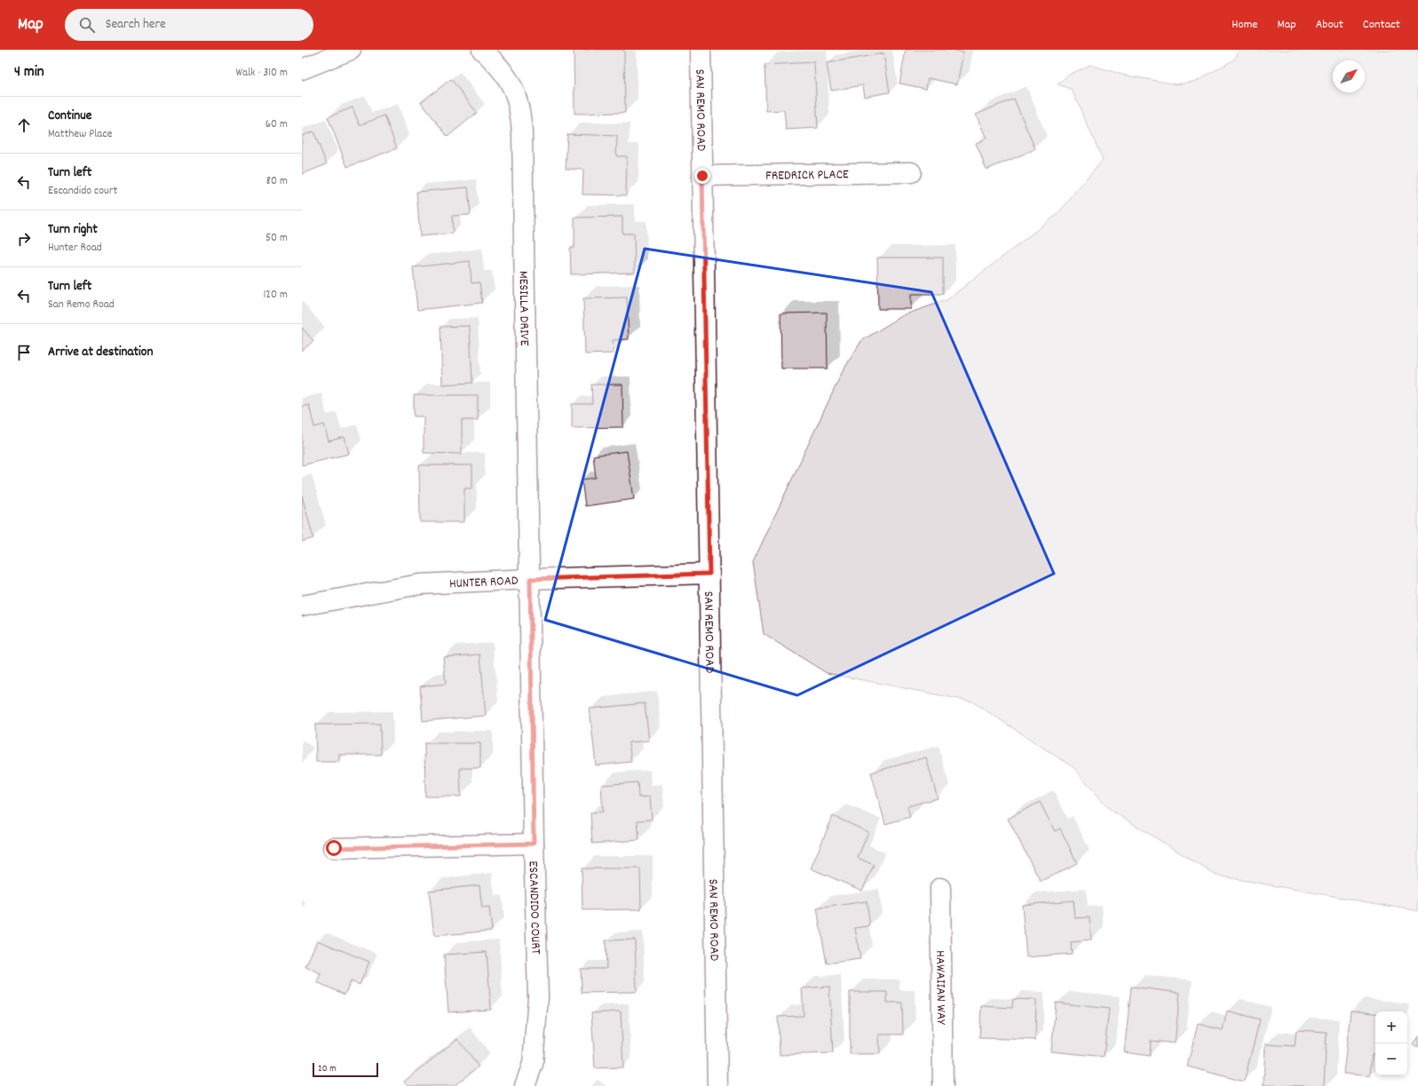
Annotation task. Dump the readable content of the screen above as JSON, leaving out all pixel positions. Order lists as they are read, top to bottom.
{
  "streets": {
    "street": [
      "SAN REMO ROAD",
      "FREDRICK PLACE",
      "MESILLA DRIVE",
      "HUNTER ROAD",
      "ESCANDIDO COURT",
      "HAWAIIAN WAY"
    ]
  },
  "crossings": [
    ["SAN REMO ROAD", "FREDRICK PLACE"],
    ["SAN REMO ROAD", "HUNTER ROAD"],
    ["MESILLA DRIVE", "HUNTER ROAD"],
    ["MESILLA DRIVE", "ESCANDIDO COURT"],
    ["HUNTER ROAD", "ESCANDIDO COURT"]
  ],
  "scale_bar": "20 m",
  "north": "top right",
  "page": {
    "header": "Map",
    "search": "Search here",
    "nav": [
      "Home",
      "Map",
      "About",
      "Contact"
    ],
    "heading": ["4 min", "Walk · 310 m"],
    "list": [
      ["Continue", "Matthew Place", "60 m"],
      ["Turn left", "Escandido court", "80 m"],
      ["Turn right", "Hunter Road", "50 m"],
      ["Turn left", "San Remo Road", "120 m"],
      "Arrive at destination"
    ],
    "map_buttons": ["+", "−"],
    "scale": "20 m"
  }
}
